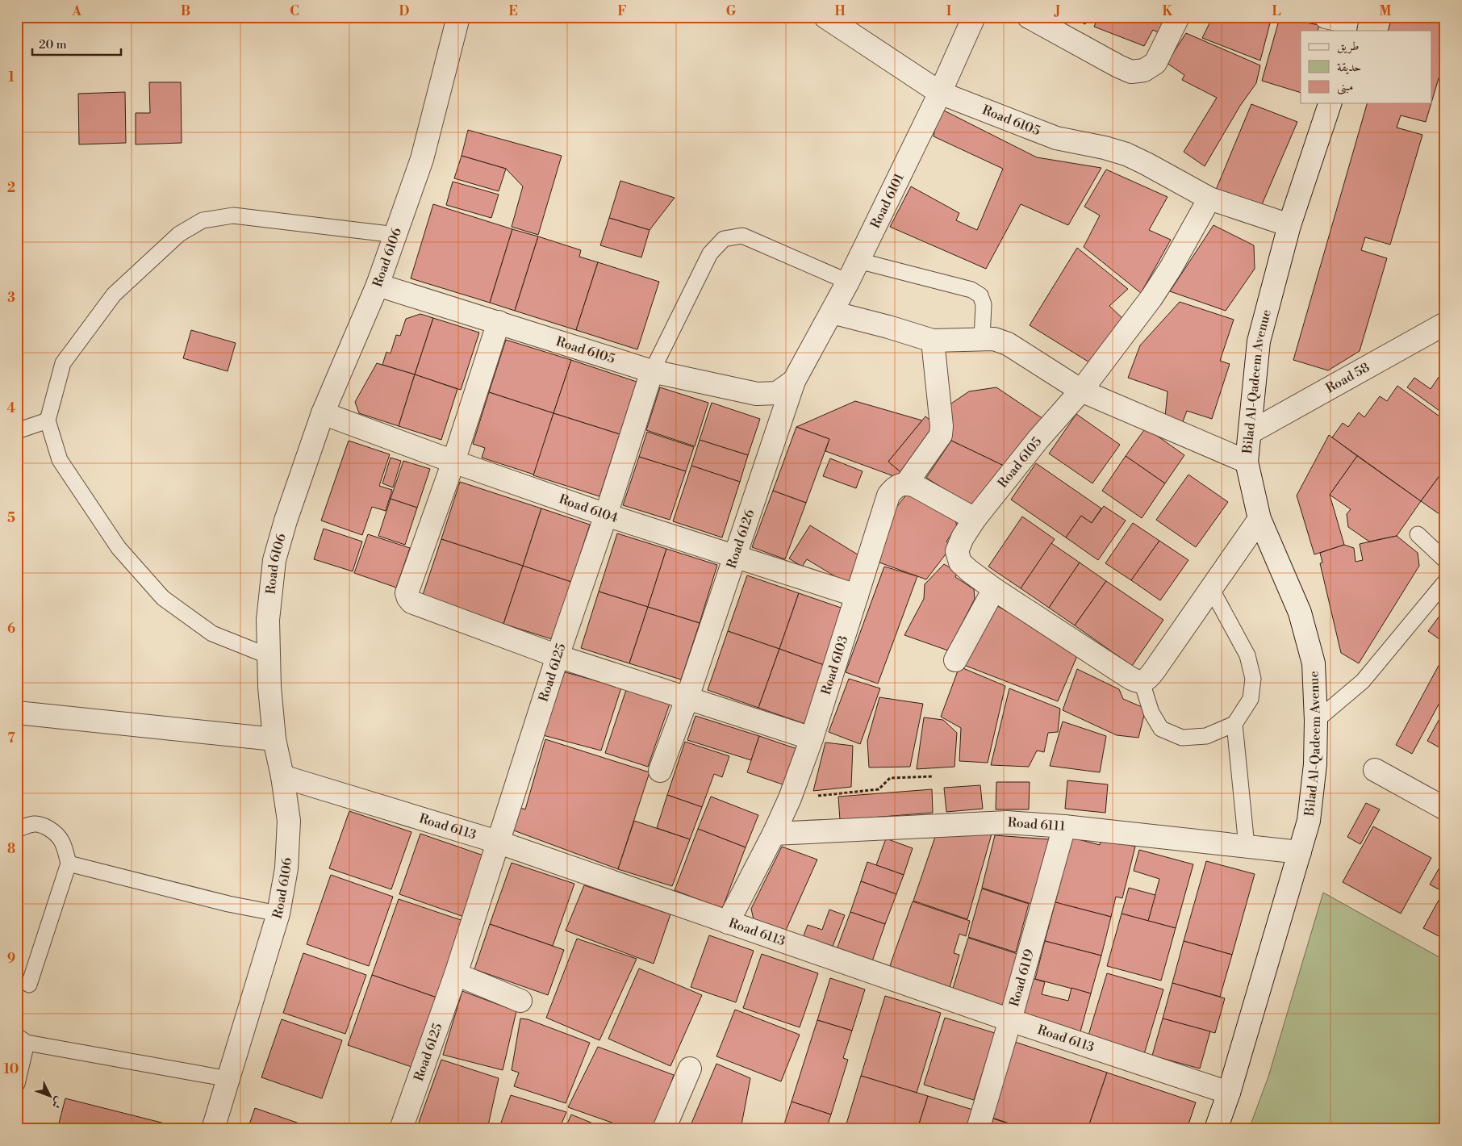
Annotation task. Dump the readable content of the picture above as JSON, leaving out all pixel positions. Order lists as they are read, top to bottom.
{
  "streets": {
    "street": [
      "Road 6105",
      "Road 6101",
      "Road 6106",
      "Road 58",
      "Bilad Al-Qadeem Avenue",
      "Road 6104",
      "Road 6126",
      "Road 6103",
      "Road 6125",
      "Road 6111",
      "Road 6113",
      "Road 6119"
    ]
  },
  "crossings": [
    ["Road 6105", "Road 6101"],
    ["Road 6105", "Road 6106"],
    ["Road 6105", "Bilad Al-Qadeem Avenue"],
    ["Road 6105", "Road 6126"],
    ["Road 6105", "Road 6125"],
    ["Road 6101", "Road 6126"],
    ["Road 6106", "Road 6104"],
    ["Road 6106", "Road 6113"],
    ["Road 58", "Bilad Al-Qadeem Avenue"],
    ["Bilad Al-Qadeem Avenue", "Road 6111"],
    ["Bilad Al-Qadeem Avenue", "Road 6113"],
    ["Road 6104", "Road 6126"],
    ["Road 6104", "Road 6103"],
    ["Road 6104", "Road 6125"],
    ["Road 6103", "Road 6111"],
    ["Road 6103", "Road 6113"],
    ["Road 6125", "Road 6113"],
    ["Road 6111", "Road 6119"],
    ["Road 6113", "Road 6119"]
  ],
  "legend": ["طريق", "حديقة", "مبنى"],
  "scale_bar": "20 m",
  "north": "bottom right",
  "grid": {
    "columns": [
      "A",
      "B",
      "C",
      "D",
      "E",
      "F",
      "G",
      "H",
      "I",
      "J",
      "K",
      "L",
      "M"
    ],
    "rows": [
      "1",
      "2",
      "3",
      "4",
      "5",
      "6",
      "7",
      "8",
      "9",
      "10"
    ]
  }
}
